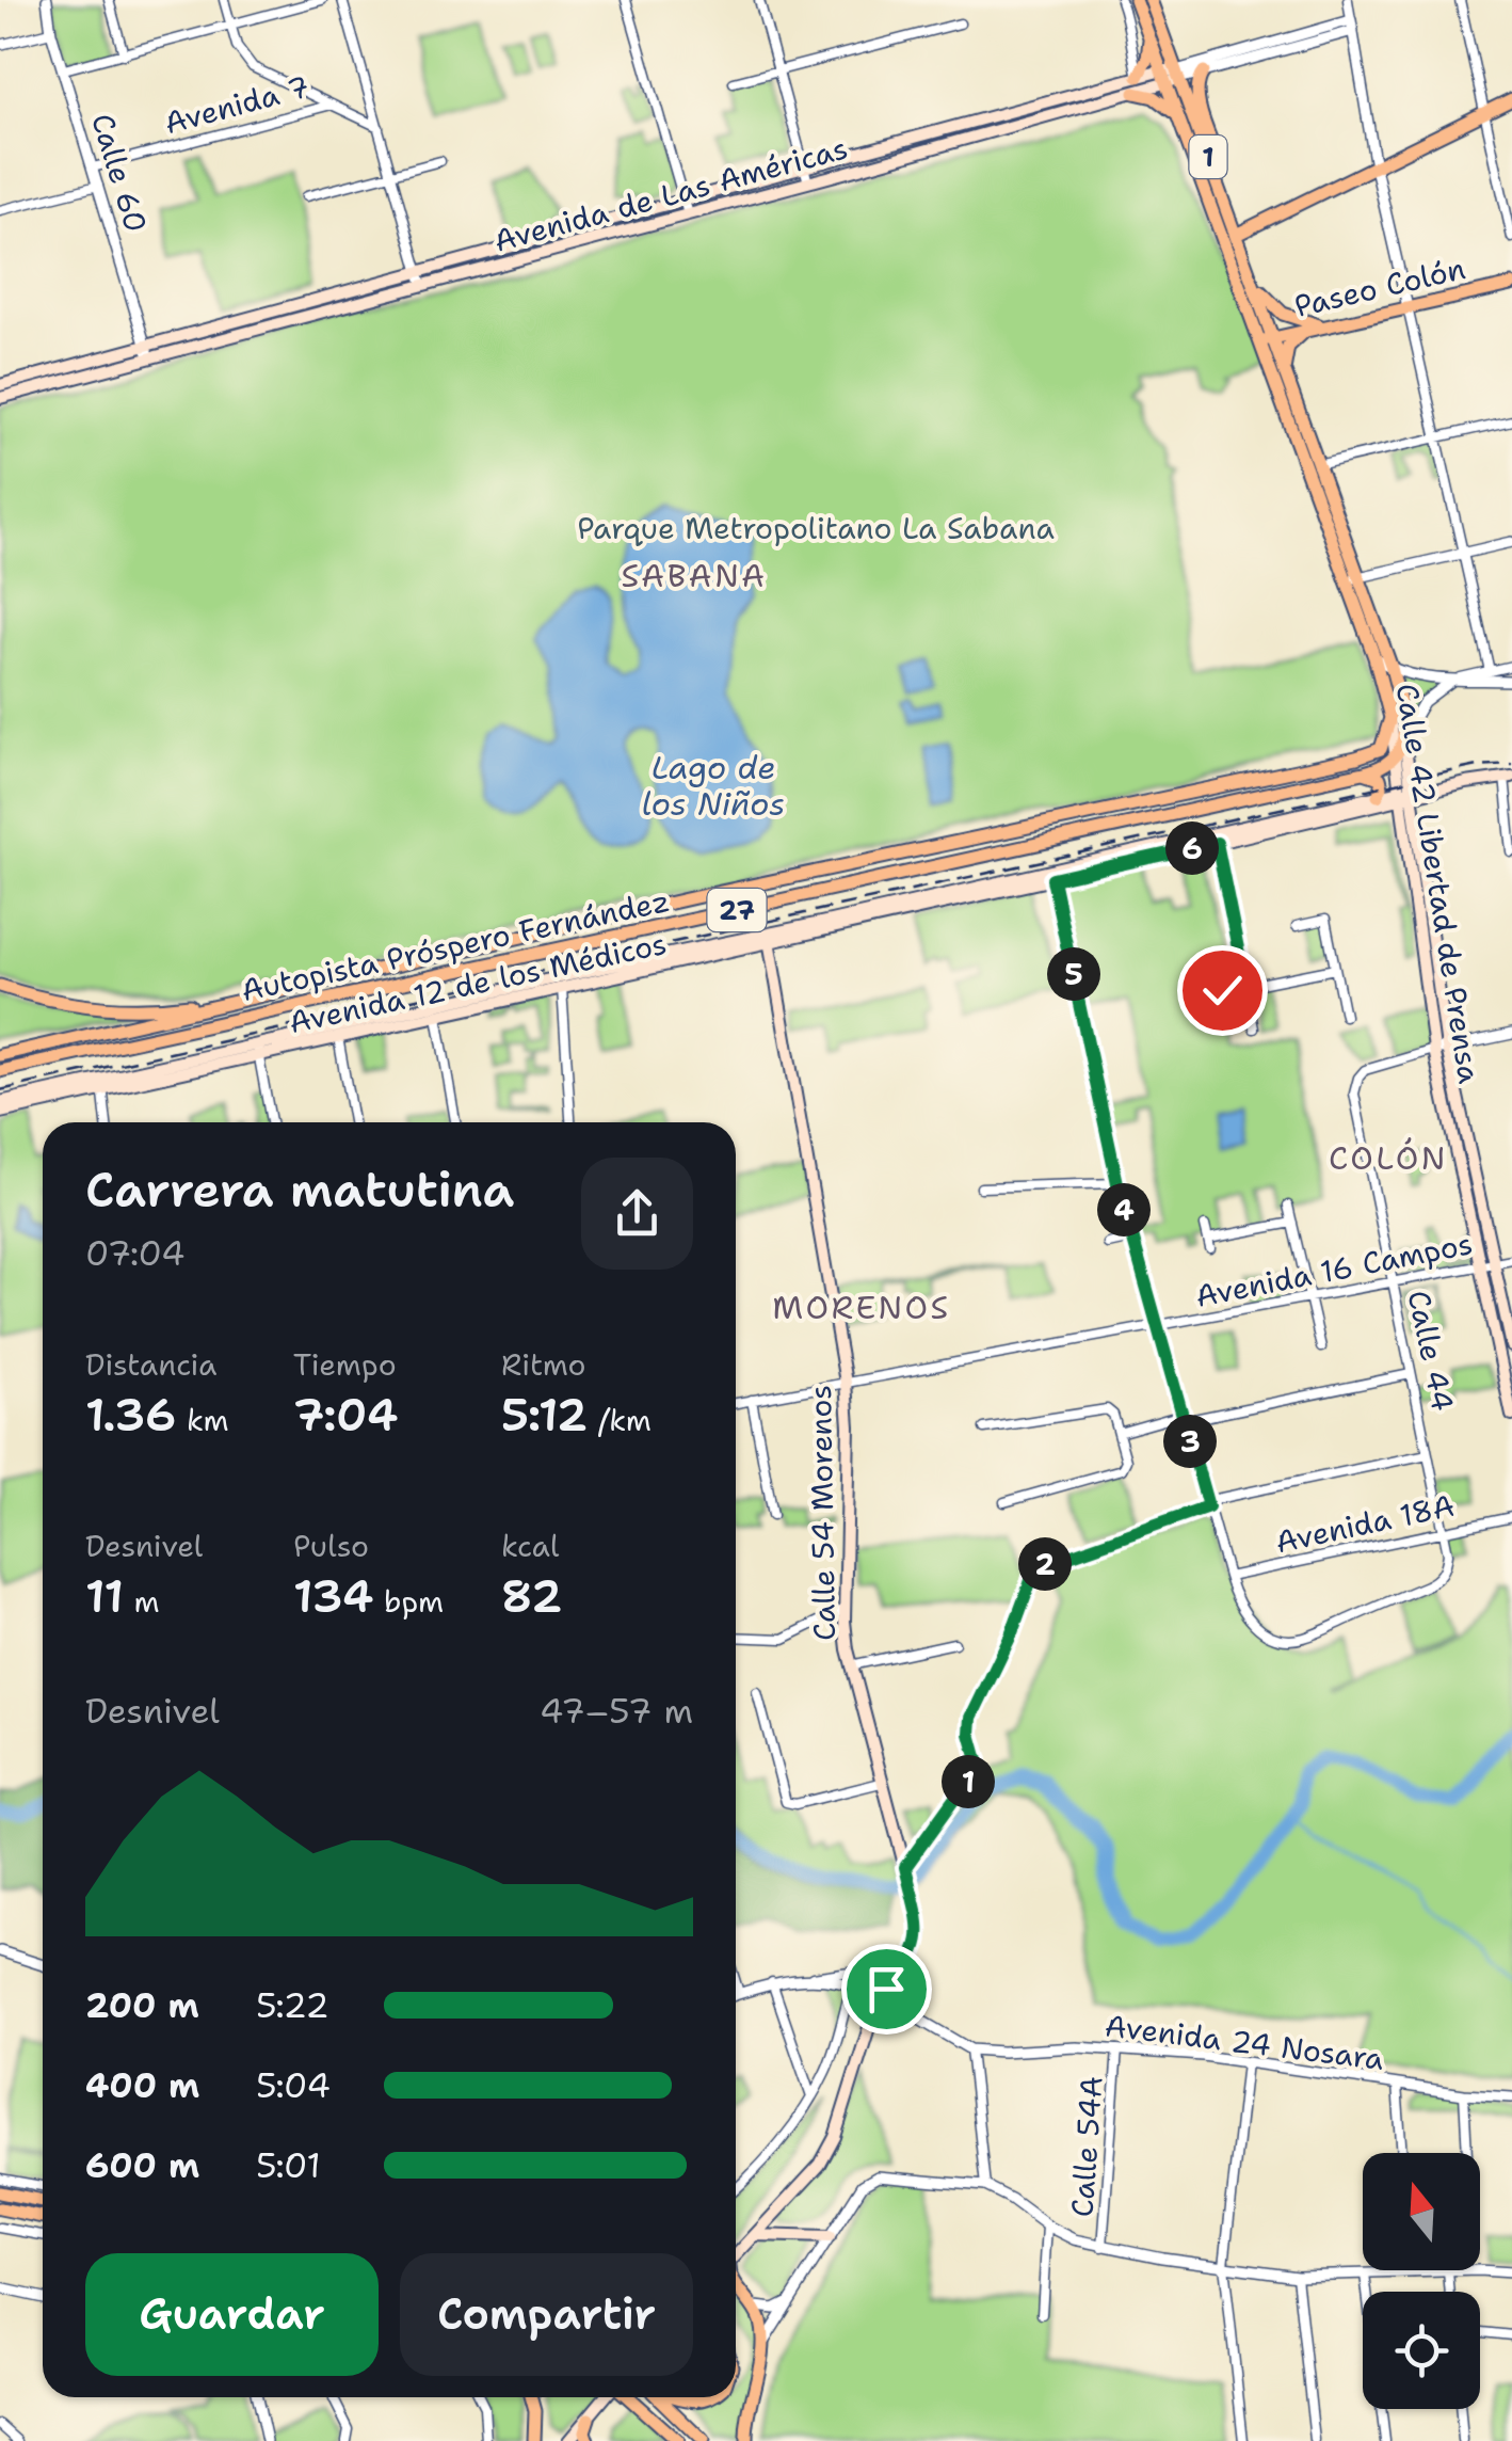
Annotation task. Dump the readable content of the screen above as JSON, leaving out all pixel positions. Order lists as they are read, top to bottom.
{
  "streets": {
    "highway": [
      "1",
      "Paseo Colón",
      "Calle 42 Libertad de Prensa",
      "27",
      "Autopista Próspero Fernández"
    ],
    "main road": ["Avenida de Las Américas", "Avenida 12 de los Médicos", "Calle 54 Morenos"],
    "street": [
      "Avenida 7",
      "Calle 60",
      "Avenida 16 Campos",
      "Calle 44",
      "Avenida 18A",
      "Avenida 24 Nosara",
      "Calle 54A"
    ]
  },
  "crossings": [
    ["Avenida 7", "Calle 60"],
    ["1", "Avenida de Las Américas"],
    ["1", "Calle 42 Libertad de Prensa"],
    ["Calle 60", "Avenida de Las Américas"],
    ["Avenida de Las Américas", "Calle 42 Libertad de Prensa"],
    ["Paseo Colón", "Calle 42 Libertad de Prensa"],
    ["Calle 42 Libertad de Prensa", "Autopista Próspero Fernández"],
    ["Calle 42 Libertad de Prensa", "Avenida 12 de los Médicos"],
    ["Calle 42 Libertad de Prensa", "Avenida 16 Campos"],
    ["Calle 42 Libertad de Prensa", "Calle 44"],
    ["Avenida 12 de los Médicos", "Calle 54 Morenos"],
    ["Avenida 16 Campos", "Calle 44"],
    ["Avenida 16 Campos", "Calle 54 Morenos"],
    ["Calle 44", "Avenida 18A"],
    ["Avenida 24 Nosara", "Calle 54A"]
  ],
  "districts": ["SABANA", "COLÓN", "MORENOS"],
  "water": ["Lago de los Niños"],
  "parks": ["Parque Metropolitano La Sabana"],
  "north": "top",
  "page": {
    "pins": [
      "6",
      "5",
      "4",
      "3",
      "2",
      "1"
    ],
    "heading": ["Carrera matutina", "07:04"],
    "stats": [
      ["Distancia", "1.36 km"],
      ["Tiempo", "7:04"],
      ["Ritmo", "5:12 /km"],
      ["Desnivel", "11 m"],
      ["Pulso", "134 bpm"],
      ["kcal", "82"]
    ],
    "chart": ["Desnivel", "47–57 m"],
    "list": [
      {
        "name": "200 m",
        "note": "5:22"
      },
      {
        "name": "400 m",
        "note": "5:04"
      },
      {
        "name": "600 m",
        "note": "5:01"
      }
    ],
    "buttons": ["Guardar", "Compartir"]
  }
}
